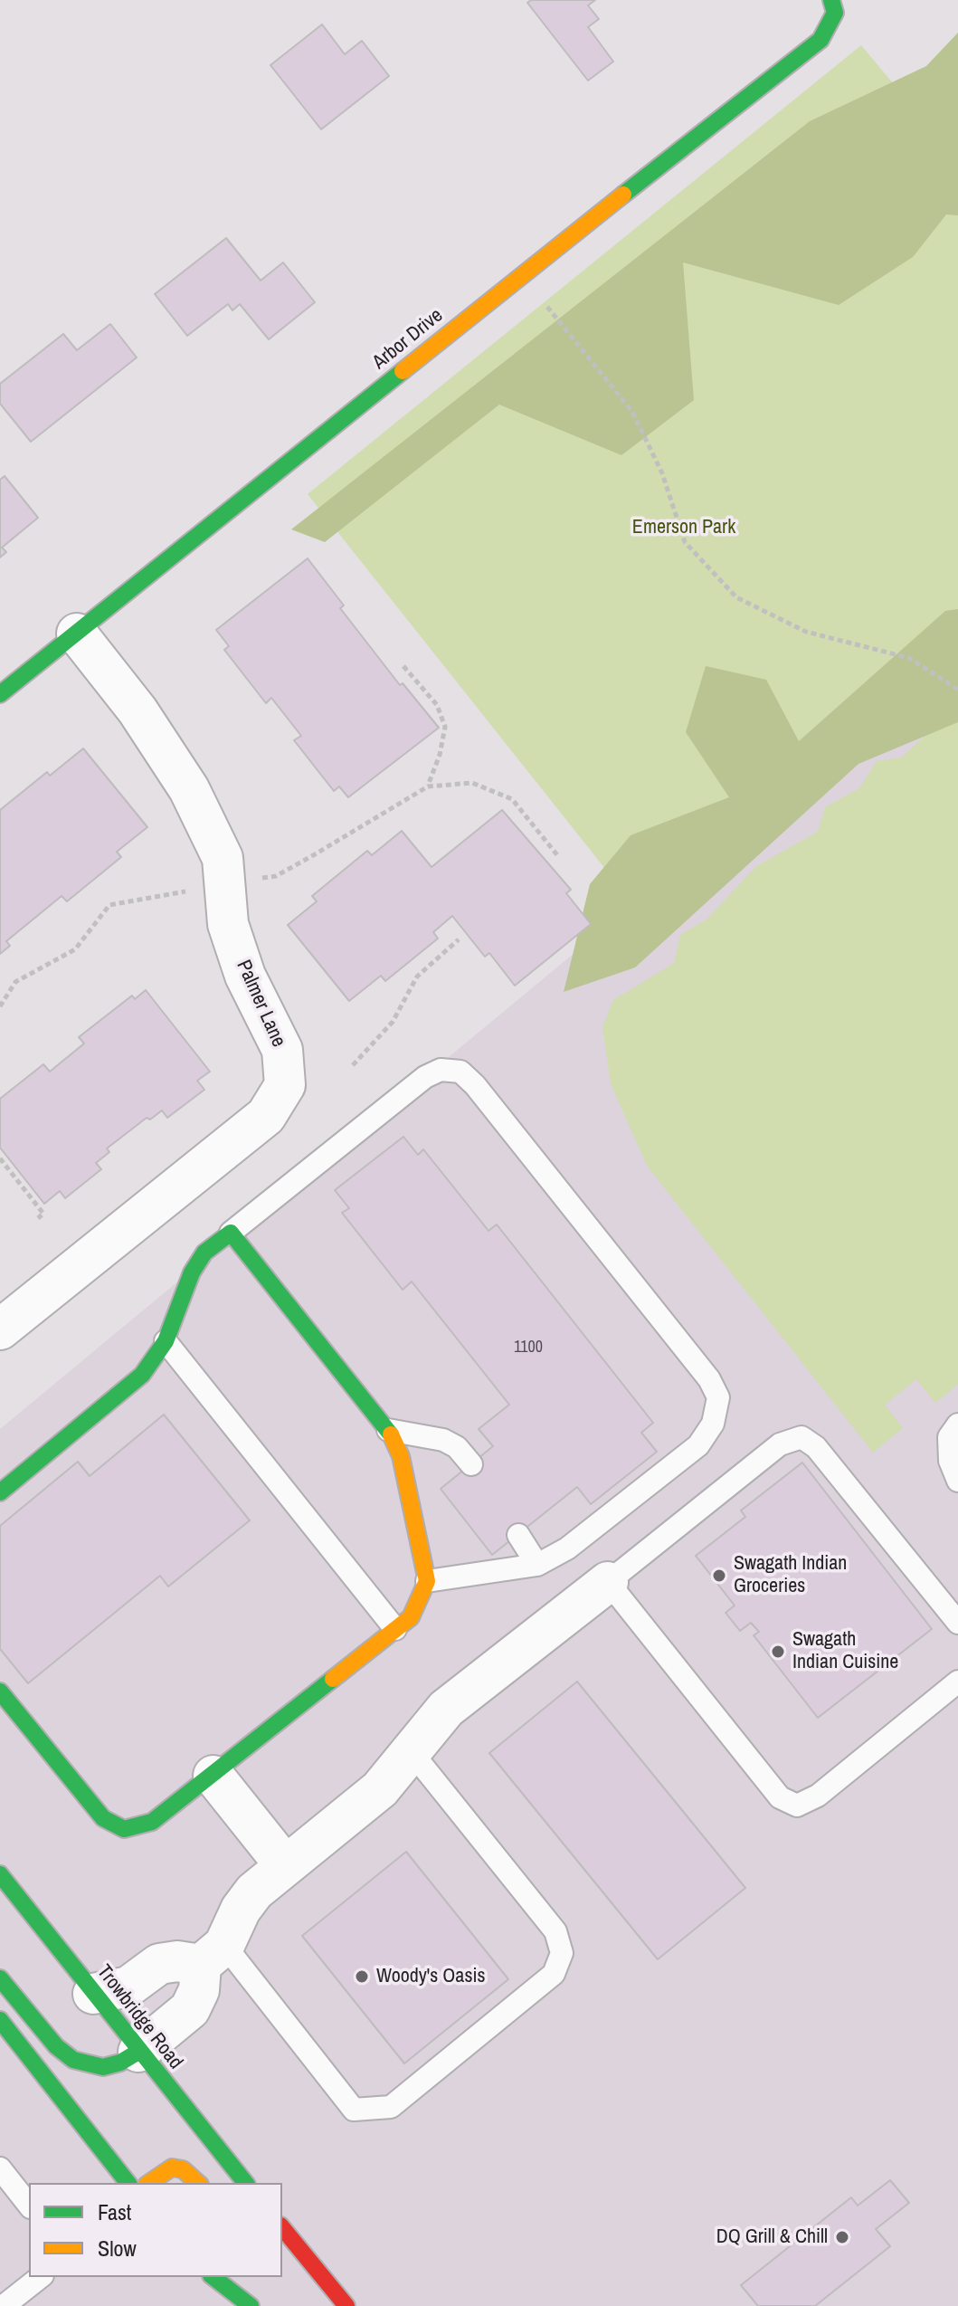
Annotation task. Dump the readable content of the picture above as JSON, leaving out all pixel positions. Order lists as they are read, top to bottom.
{
  "streets": {
    "street": ["Arbor Drive", "Palmer Lane", "Trowbridge Road"]
  },
  "crossings": [
    ["Arbor Drive", "Palmer Lane"]
  ],
  "parks": ["Emerson Park"],
  "places": [
    "Swagath Indian Groceries",
    "Swagath Indian Cuisine",
    "Woody's Oasis",
    "DQ Grill & Chill"
  ],
  "house_numbers": ["1100"],
  "legend": ["Fast", "Slow"]
}
